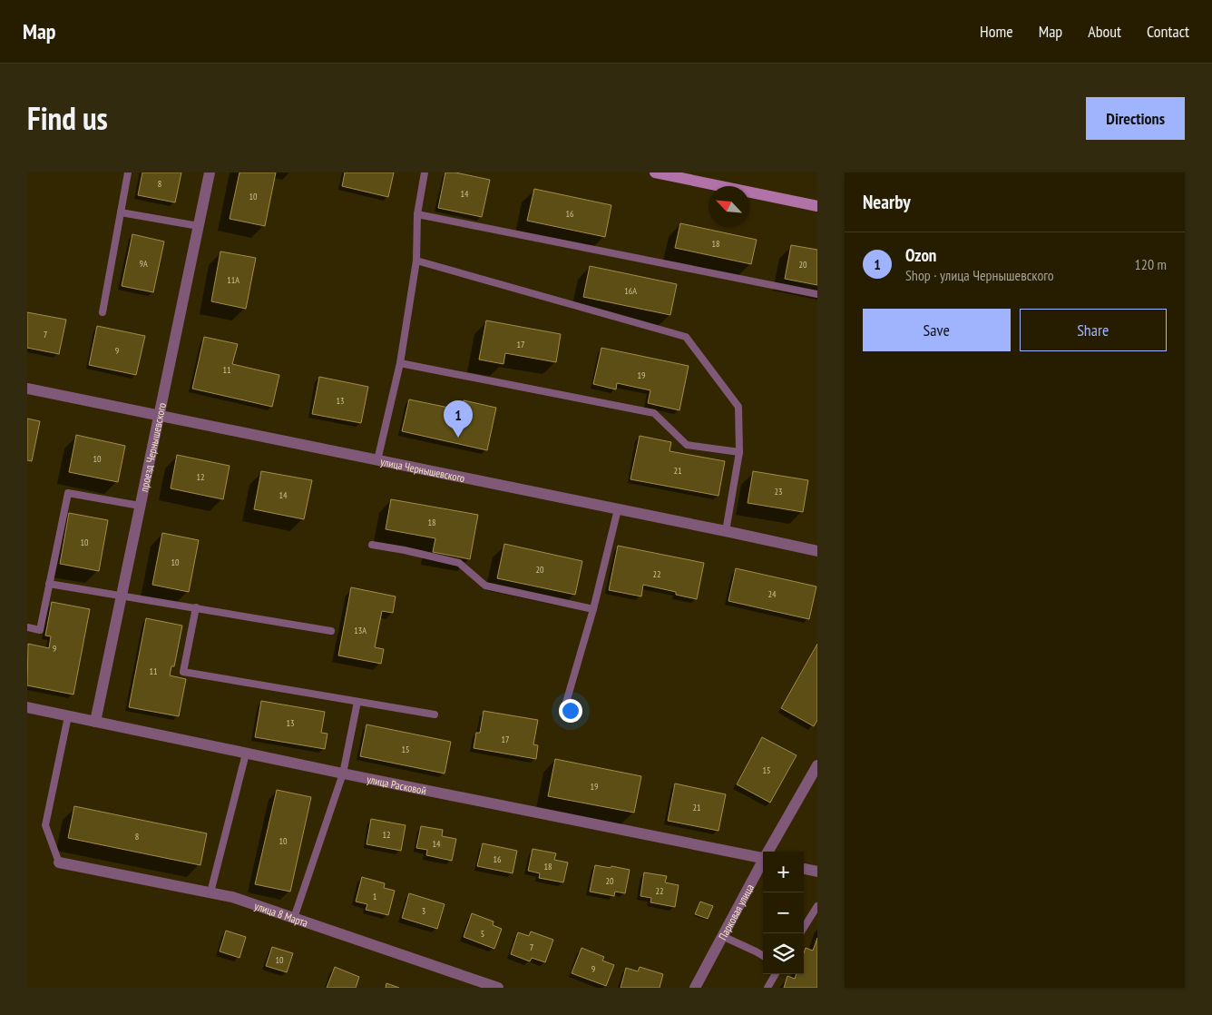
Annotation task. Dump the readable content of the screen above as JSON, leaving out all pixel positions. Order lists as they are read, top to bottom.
{
  "streets": {
    "street": [
      "проезд Чернышевского",
      "улица Чернышевского",
      "улица Расковой",
      "Парковая улица",
      "улица 8 Марта"
    ]
  },
  "crossings": [
    ["проезд Чернышевского", "улица Чернышевского"],
    ["проезд Чернышевского", "улица Расковой"]
  ],
  "house_numbers": [
    "8",
    "14",
    "10",
    "16",
    "18",
    "9А",
    "20",
    "11А",
    "16А",
    "7",
    "17",
    "9",
    "11",
    "19",
    "13",
    "10",
    "21",
    "12",
    "23",
    "14",
    "18",
    "10",
    "10",
    "20",
    "22",
    "24",
    "13А",
    "9",
    "11",
    "13",
    "17",
    "15",
    "15",
    "19",
    "21",
    "12",
    "8",
    "10",
    "14",
    "16",
    "18",
    "20",
    "22",
    "1",
    "3",
    "5",
    "7",
    "10",
    "9"
  ],
  "north": "top left",
  "page": {
    "header": "Map",
    "nav": [
      "Home",
      "Map",
      "About",
      "Contact"
    ],
    "title": "Find us",
    "buttons": [
      "Directions",
      ["Save", "Share"]
    ],
    "heading": "Nearby",
    "list": [
      {
        "mark": "1",
        "name": "Ozon",
        "note": "Shop · улица Чернышевского",
        "value": "120 m"
      }
    ],
    "pins": "1",
    "map_buttons": ["+", "−"]
  }
}
